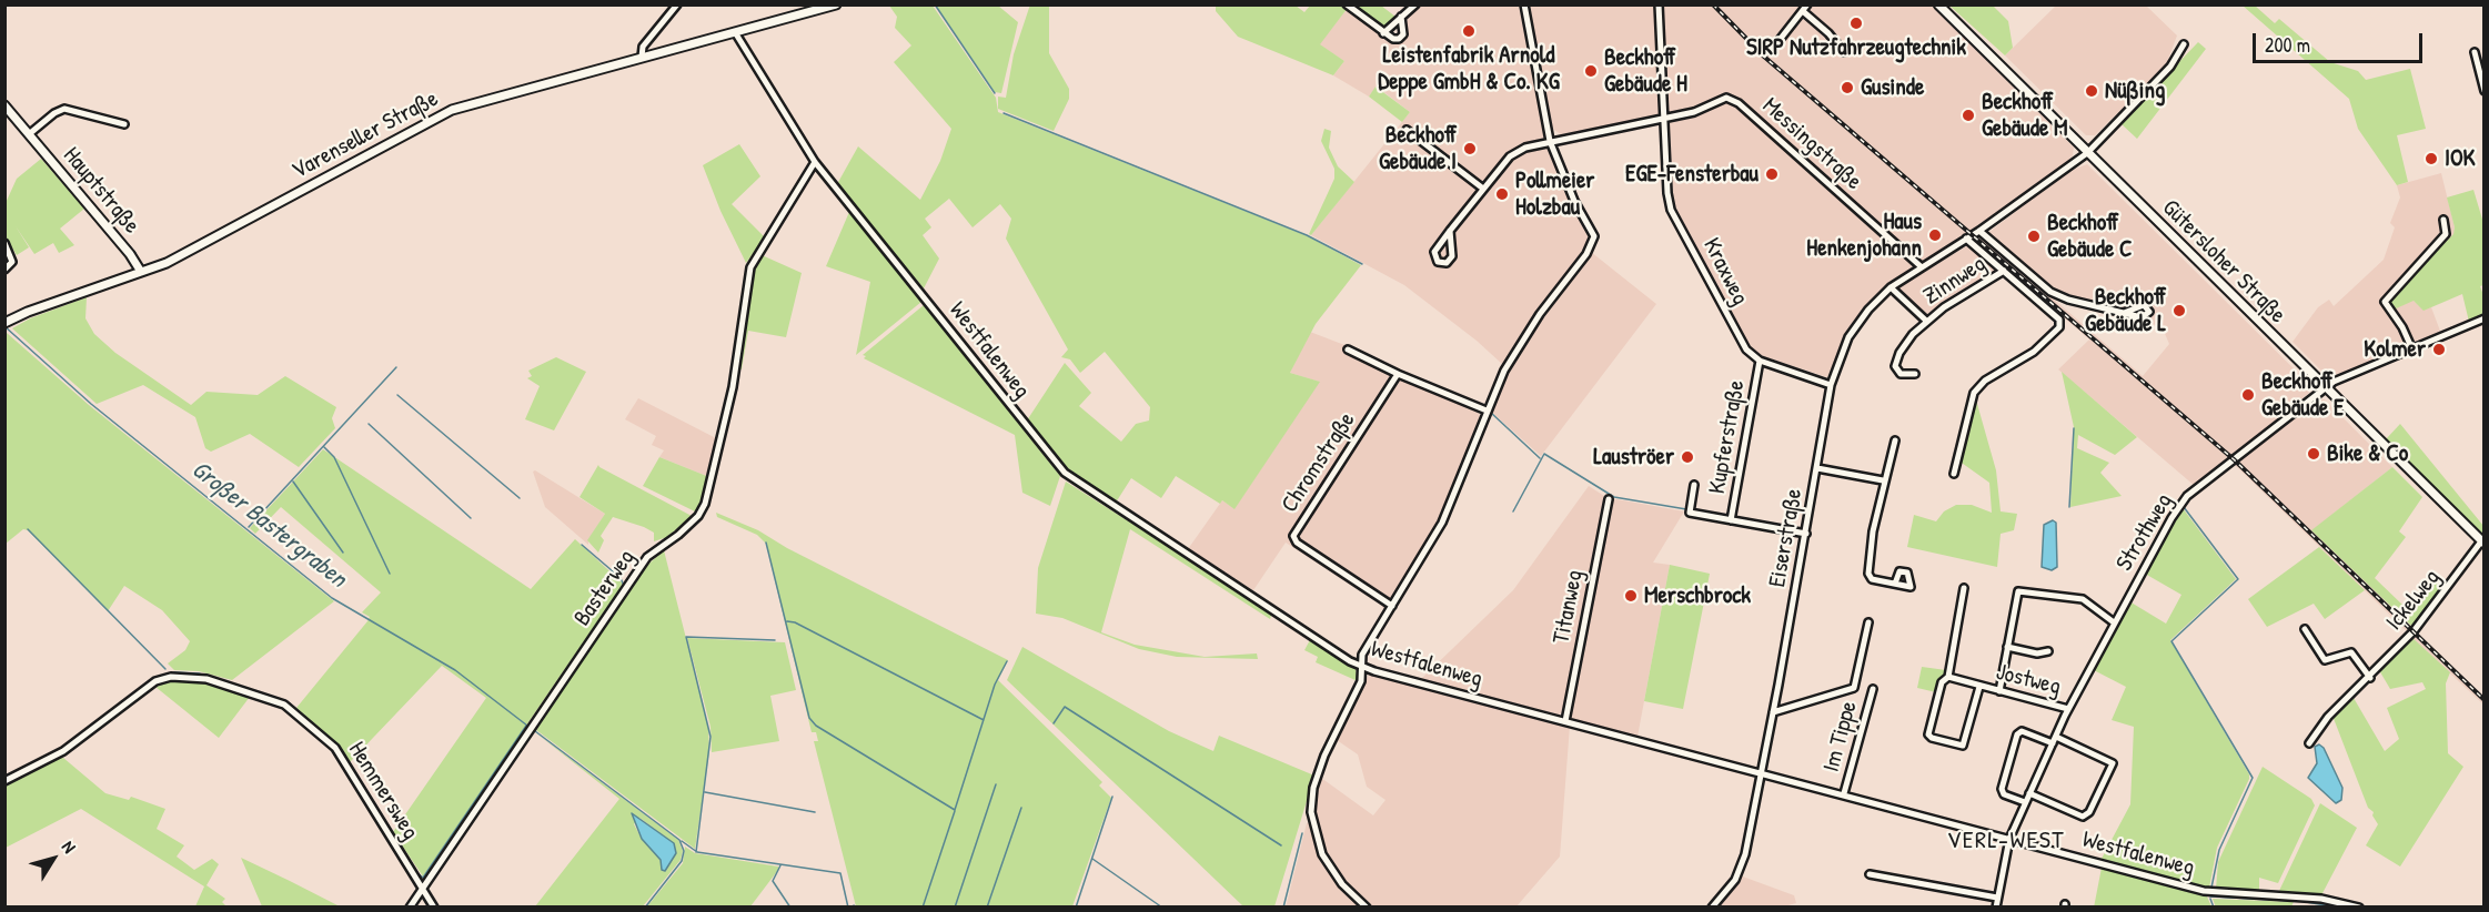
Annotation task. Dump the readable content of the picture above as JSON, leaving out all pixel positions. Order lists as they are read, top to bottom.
{
  "streets": {
    "main road": ["Varenseller Straße", "Hauptstraße", "Gütersloher Straße"],
    "street": [
      "Messingstraße",
      "Kraxweg",
      "Zinnweg",
      "Westfalenweg",
      "Kupferstraße",
      "Chromstraße",
      "Strothweg",
      "Eiserstraße",
      "Basterweg",
      "Ickelweg",
      "Titanweg",
      "Jostweg",
      "Im Tippe",
      "Hemmersweg"
    ]
  },
  "crossings": [
    ["Varenseller Straße", "Hauptstraße"],
    ["Varenseller Straße", "Westfalenweg"],
    ["Messingstraße", "Kraxweg"],
    ["Messingstraße", "Eiserstraße"],
    ["Gütersloher Straße", "Strothweg"],
    ["Gütersloher Straße", "Eiserstraße"],
    ["Gütersloher Straße", "Ickelweg"],
    ["Kraxweg", "Kupferstraße"],
    ["Kraxweg", "Eiserstraße"],
    ["Zinnweg", "Eiserstraße"],
    ["Westfalenweg", "Strothweg"],
    ["Westfalenweg", "Eiserstraße"],
    ["Westfalenweg", "Basterweg"],
    ["Westfalenweg", "Titanweg"],
    ["Westfalenweg", "Im Tippe"],
    ["Strothweg", "Jostweg"],
    ["Basterweg", "Hemmersweg"]
  ],
  "districts": ["VERL-WEST"],
  "water": ["Großer Bastergraben"],
  "places": [
    "SIRP Nutzfahrzeugtechnik",
    "Leistenfabrik Arnold Deppe GmbH & Co. KG",
    "Beckhoff Gebäude H",
    "Gusinde",
    "Nüßing",
    "Beckhoff Gebäude M",
    "Beckhoff Gebäude I",
    "IOK",
    "EGE-Fensterbau",
    "Pollmeier Holzbau",
    "Haus Henkenjohann",
    "Beckhoff Gebäude C",
    "Beckhoff Gebäude L",
    "Kolmer",
    "Beckhoff Gebäude E",
    "Bike & Co",
    "Lauströer",
    "Merschbrock"
  ],
  "scale_bar": "200 m",
  "north": "top right"
}
